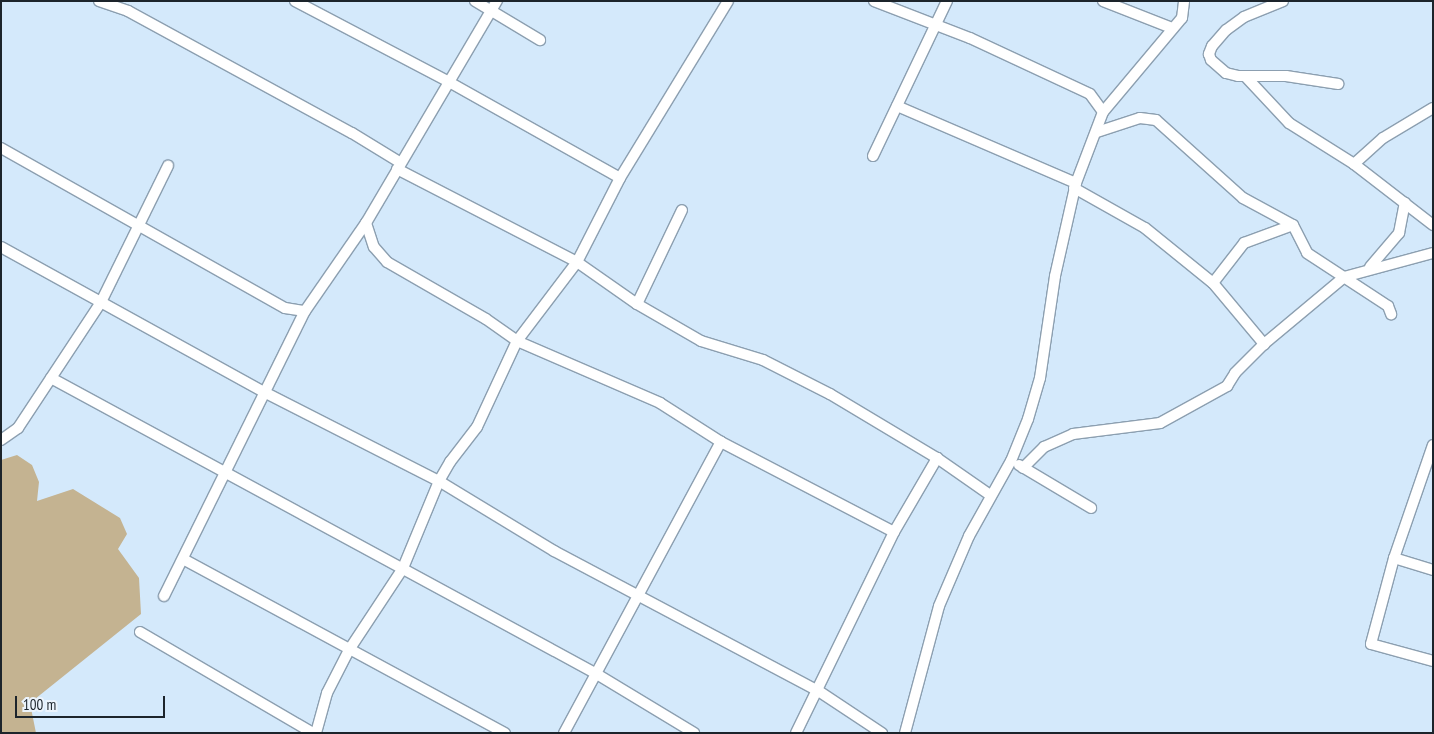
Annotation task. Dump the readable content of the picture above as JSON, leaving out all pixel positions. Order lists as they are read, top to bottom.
{
  "scale_bar": "100 m"
}
